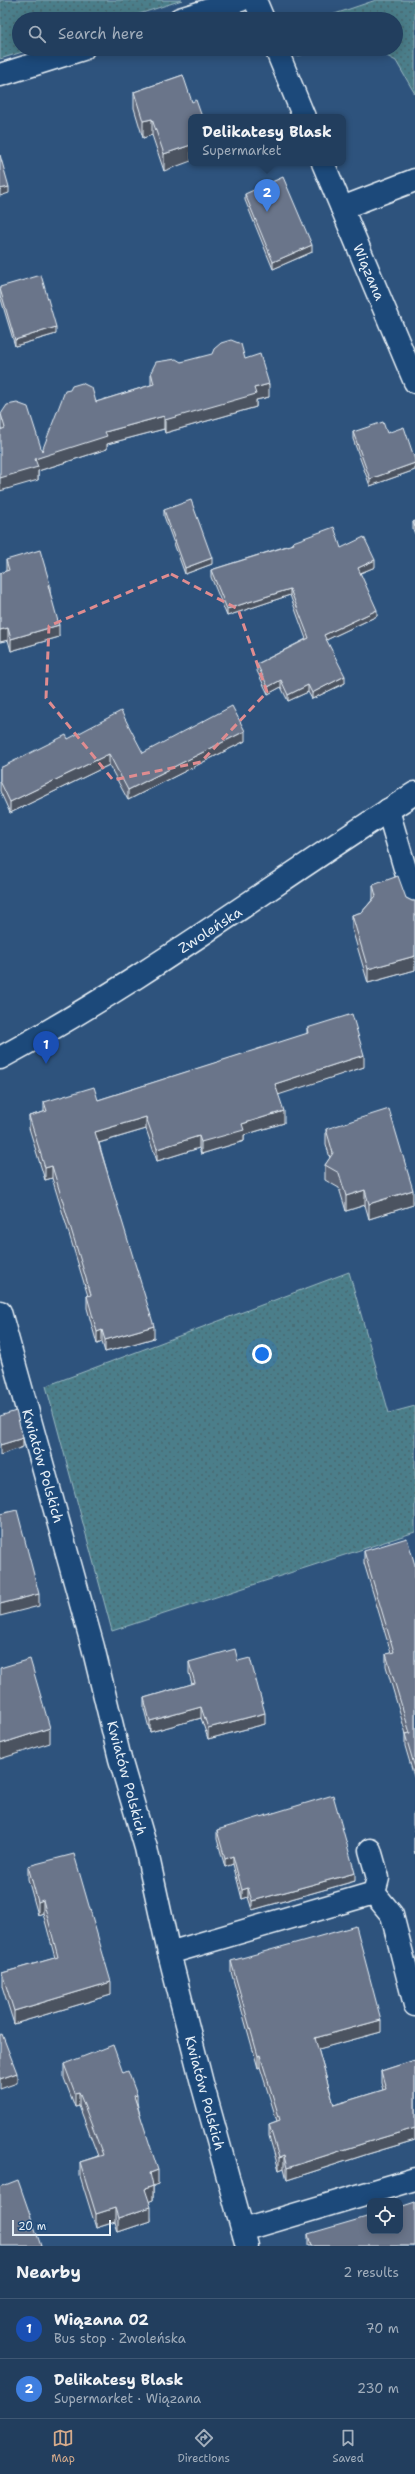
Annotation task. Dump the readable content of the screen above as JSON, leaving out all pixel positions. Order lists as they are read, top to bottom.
{
  "streets": {
    "street": ["Wiązana", "Zwoleńska", "Kwiatów Polskich"]
  },
  "scale_bar": "20 m",
  "page": {
    "search": "Search here",
    "popup": ["Delikatesy Blask", "Supermarket"],
    "pins": ["2", "1"],
    "scale": "20 m",
    "heading": ["Nearby", "2 results"],
    "list": [
      {
        "mark": "1",
        "name": "Wiązana 02",
        "note": "Bus stop · Zwoleńska",
        "value": "70 m"
      },
      {
        "mark": "2",
        "name": "Delikatesy Blask",
        "note": "Supermarket · Wiązana",
        "value": "230 m"
      }
    ],
    "nav": ["Map", "Directions", "Saved"]
  }
}
